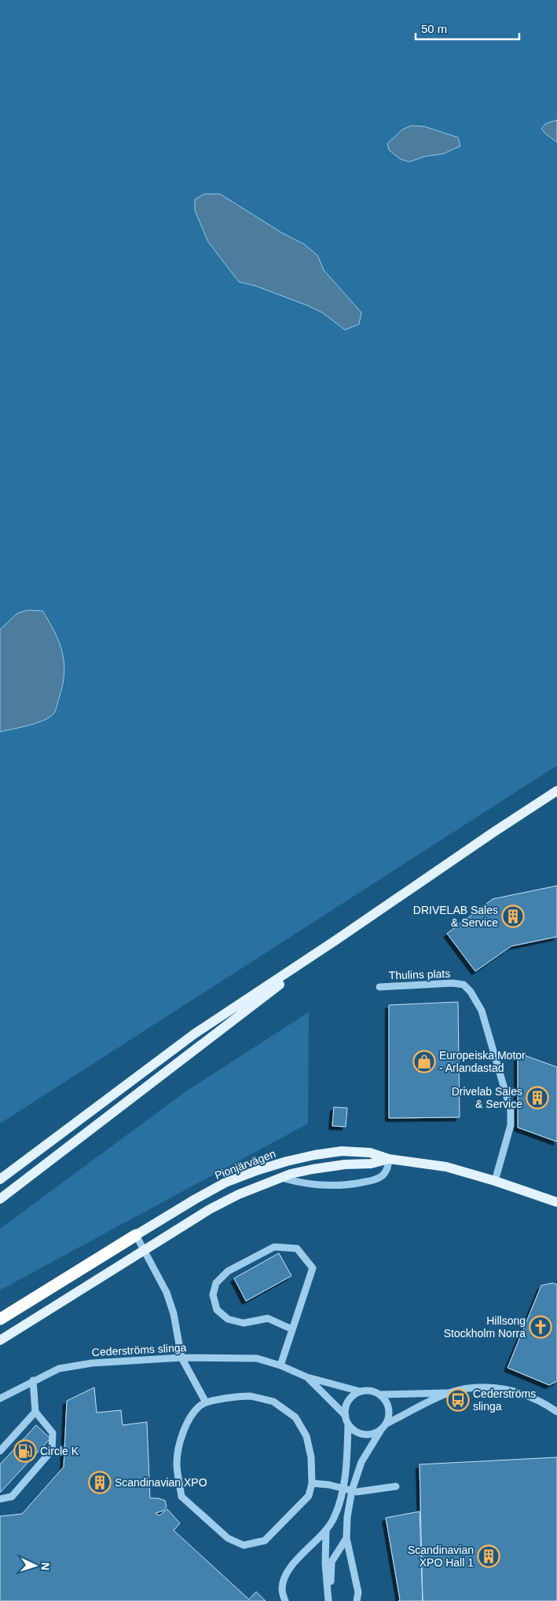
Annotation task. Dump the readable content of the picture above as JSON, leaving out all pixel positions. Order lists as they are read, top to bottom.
{
  "streets": {
    "main road": ["Pionjärvägen"],
    "street": ["Thulins plats", "Cederströms slinga"]
  },
  "crossings": [
    ["Thulins plats", "Pionjärvägen"]
  ],
  "places": {
    "building": [
      "DRIVELAB Sales & Service",
      "Drivelab Sales & Service",
      "Scandinavian XPO",
      "Scandinavian XPO Hall 1"
    ],
    "shop": ["Europeiska Motor - Arlandastad"],
    "church": ["Hillsong Stockholm Norra"],
    "bus stop": ["Cederströms slinga"],
    "fuel station": ["Circle K"]
  },
  "scale_bar": "50 m",
  "north": "right"
}
